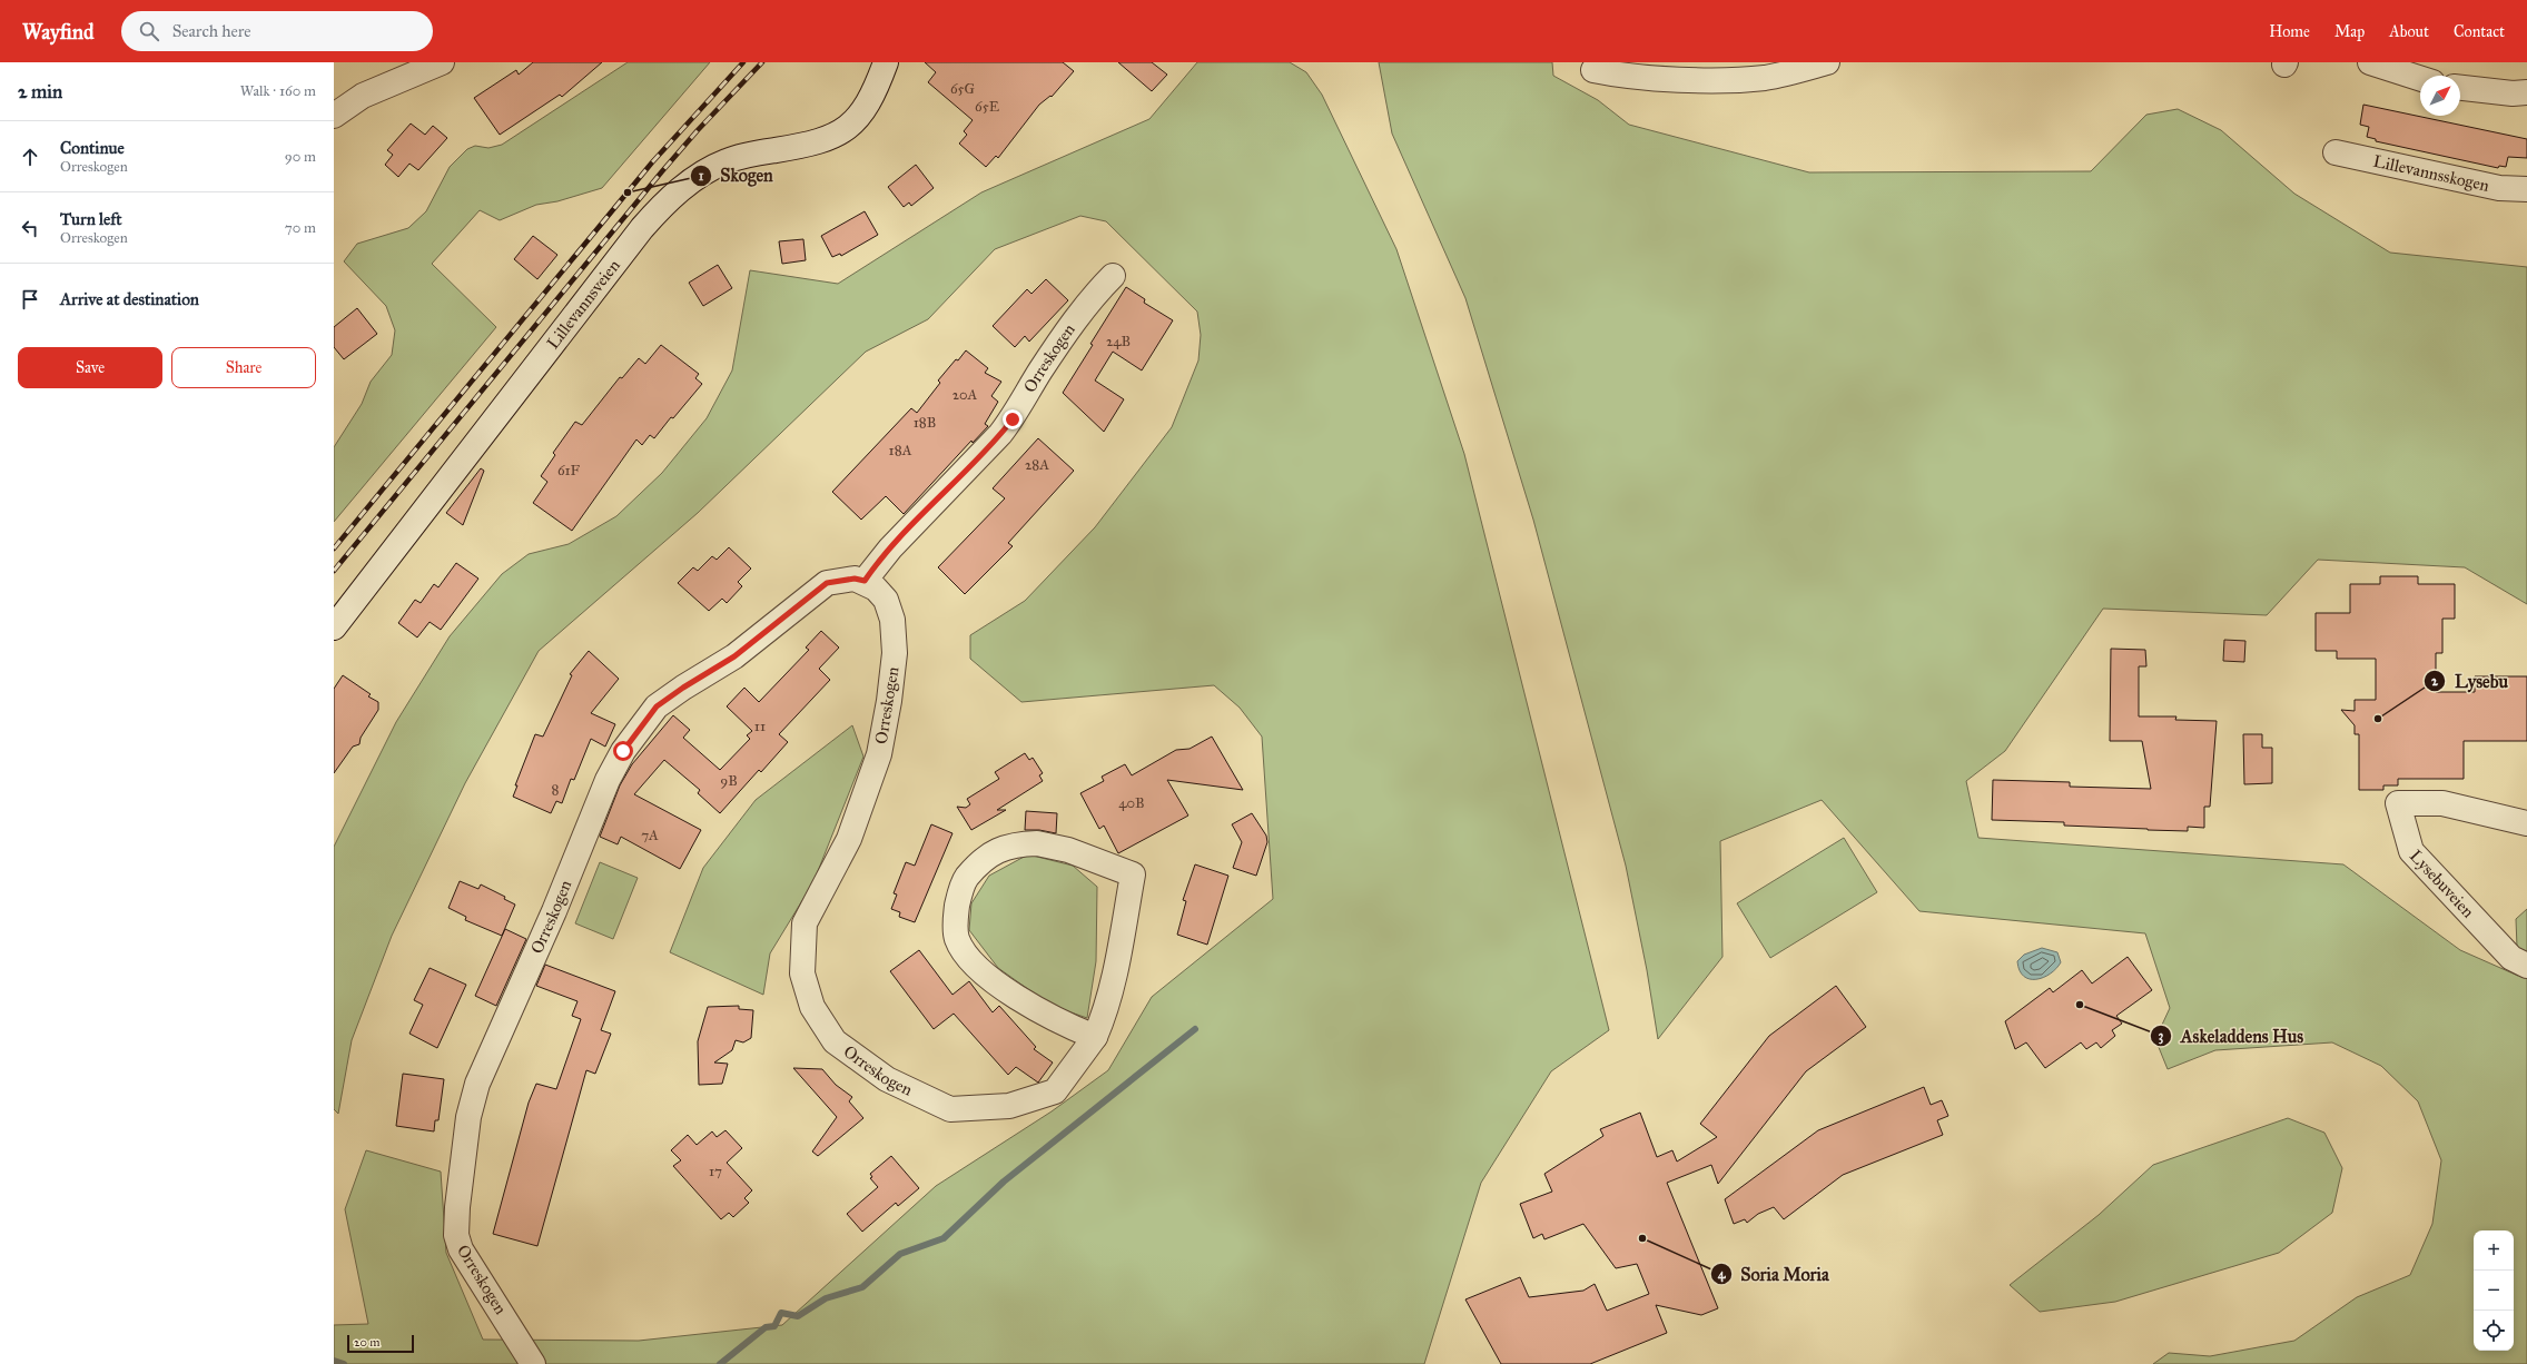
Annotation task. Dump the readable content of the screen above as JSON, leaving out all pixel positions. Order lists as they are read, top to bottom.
{
  "streets": {
    "street": [
      "Lillevannsskogen",
      "Lillevannsveien",
      "Orreskogen",
      "Lysebuveien"
    ]
  },
  "places": [
    "Skogen",
    "Lysebu",
    "Askeladdens Hus",
    "Soria Moria"
  ],
  "house_numbers": [
    "65G",
    "65E",
    "24B",
    "20A",
    "18B",
    "18A",
    "28A",
    "61F",
    "11",
    "9B",
    "8",
    "40B",
    "7A",
    "17"
  ],
  "scale_bar": "20 m",
  "north": "top right",
  "page": {
    "header": "Wayfind",
    "search": "Search here",
    "nav": [
      "Home",
      "Map",
      "About",
      "Contact"
    ],
    "heading": ["2 min", "Walk · 160 m"],
    "list": [
      ["Continue", "Orreskogen", "90 m"],
      ["Turn left", "Orreskogen", "70 m"],
      "Arrive at destination"
    ],
    "buttons": ["Save", "Share"],
    "map_buttons": ["+", "−"],
    "scale": "20 m"
  }
}
